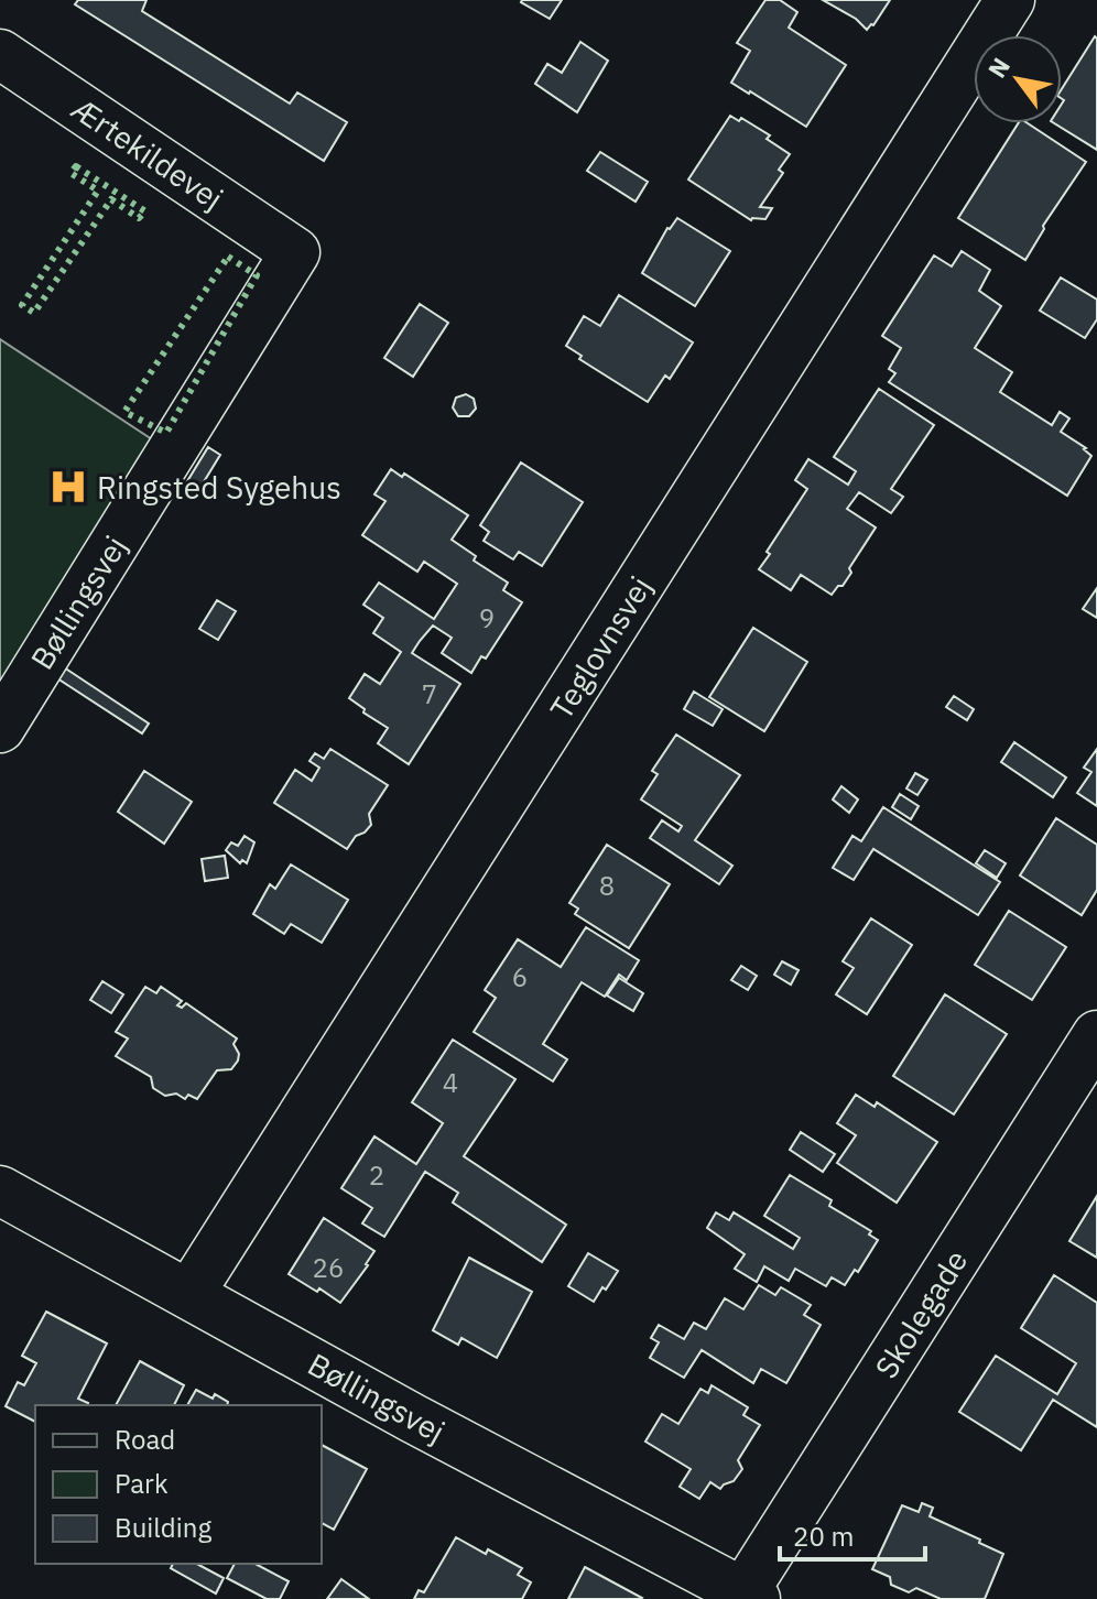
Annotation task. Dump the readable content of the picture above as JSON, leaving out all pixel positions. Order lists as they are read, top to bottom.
{
  "streets": {
    "street": [
      "Ærtekildevej",
      "Bøllingsvej",
      "Teglovnsvej",
      "Skolegade"
    ]
  },
  "crossings": [
    ["Ærtekildevej", "Bøllingsvej"],
    ["Bøllingsvej", "Teglovnsvej"],
    ["Bøllingsvej", "Skolegade"]
  ],
  "places": {
    "hospital": ["Ringsted Sygehus"]
  },
  "house_numbers": [
    "9",
    "7",
    "8",
    "6",
    "4",
    "2",
    "26"
  ],
  "legend": ["Road", "Park", "Building"],
  "scale_bar": "20 m",
  "north": "top left"
}
